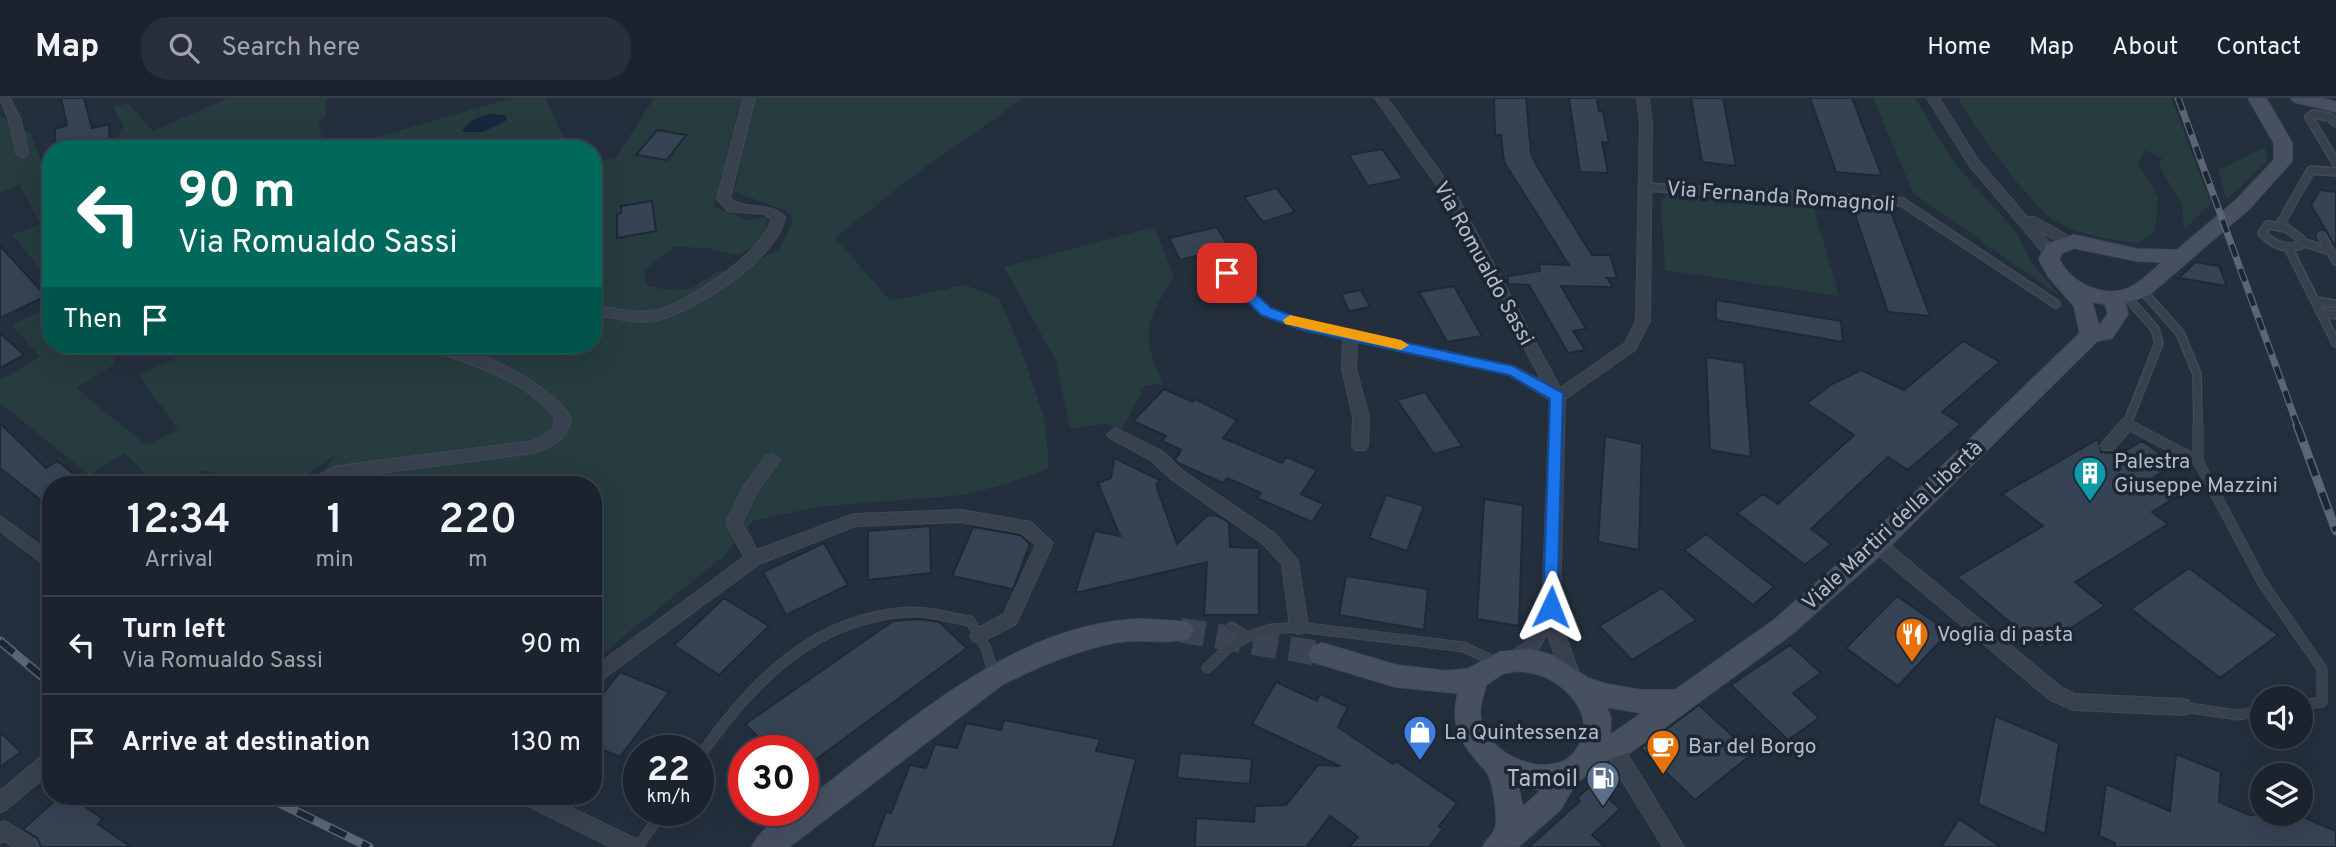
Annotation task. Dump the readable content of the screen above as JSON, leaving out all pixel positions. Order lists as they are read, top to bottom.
{
  "streets": {
    "main road": ["Viale Martiri della Libertà"],
    "street": ["Via Fernanda Romagnoli", "Via Romualdo Sassi"]
  },
  "crossings": [
    ["Via Fernanda Romagnoli", "Via Romualdo Sassi"],
    ["Via Romualdo Sassi", "Viale Martiri della Libertà"]
  ],
  "places": {
    "building": ["Palestra Giuseppe Mazzini"],
    "restaurant": ["Voglia di pasta"],
    "shop": ["La Quintessenza"],
    "cafe": ["Bar del Borgo"],
    "fuel station": ["Tamoil"]
  },
  "page": {
    "header": "Map",
    "search": "Search here",
    "nav": [
      "Home",
      "Map",
      "About",
      "Contact"
    ],
    "turn": ["90 m", "Via Romualdo Sassi"],
    "then": "Then",
    "eta": [
      "12:34",
      "Arrival",
      "1",
      "min",
      "220",
      "m"
    ],
    "list": [
      {
        "name": "Turn left",
        "note": "Via Romualdo Sassi",
        "value": "90 m"
      },
      {
        "name": "Arrive at destination",
        "value": "130 m"
      }
    ],
    "speed": "22 km/h",
    "limit": "30"
  }
}
